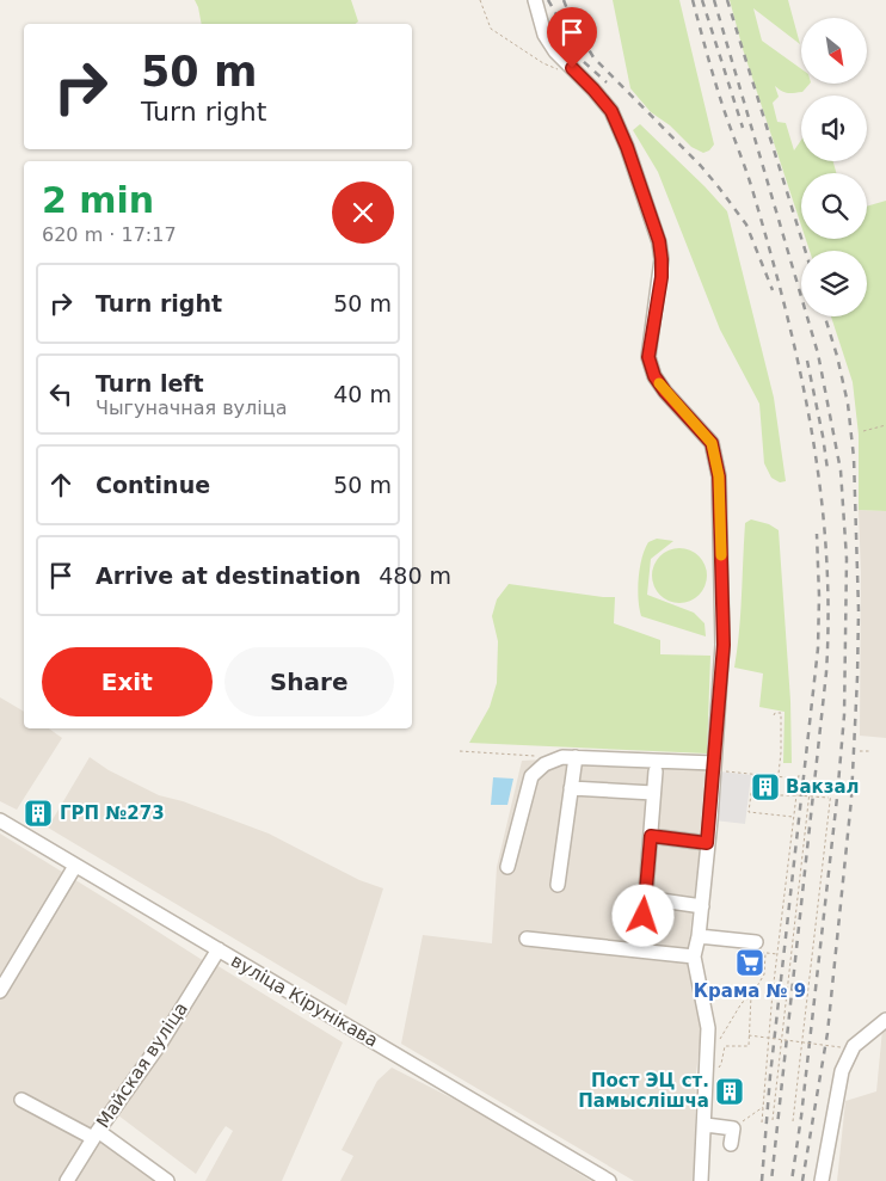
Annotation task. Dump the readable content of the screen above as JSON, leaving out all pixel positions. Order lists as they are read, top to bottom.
{
  "streets": {
    "street": ["вуліца Кірунікава", "Майская вуліца"]
  },
  "crossings": [
    ["вуліца Кірунікава", "Майская вуліца"]
  ],
  "places": {
    "building": ["Вакзал", "ГРП №273", "Пост ЭЦ ст. Памыслішча"],
    "supermarket": ["Крама № 9"]
  },
  "north": "bottom right",
  "page": {
    "turn": ["50 m", "Turn right"],
    "heading": ["2 min", "620 m · 17:17"],
    "list": [
      {
        "name": "Turn right",
        "value": "50 m"
      },
      {
        "name": "Turn left",
        "note": "Чыгуначная вуліца",
        "value": "40 m"
      },
      {
        "name": "Continue",
        "value": "50 m"
      },
      {
        "name": "Arrive at destination",
        "value": "480 m"
      }
    ],
    "buttons": ["Exit", "Share"]
  }
}
